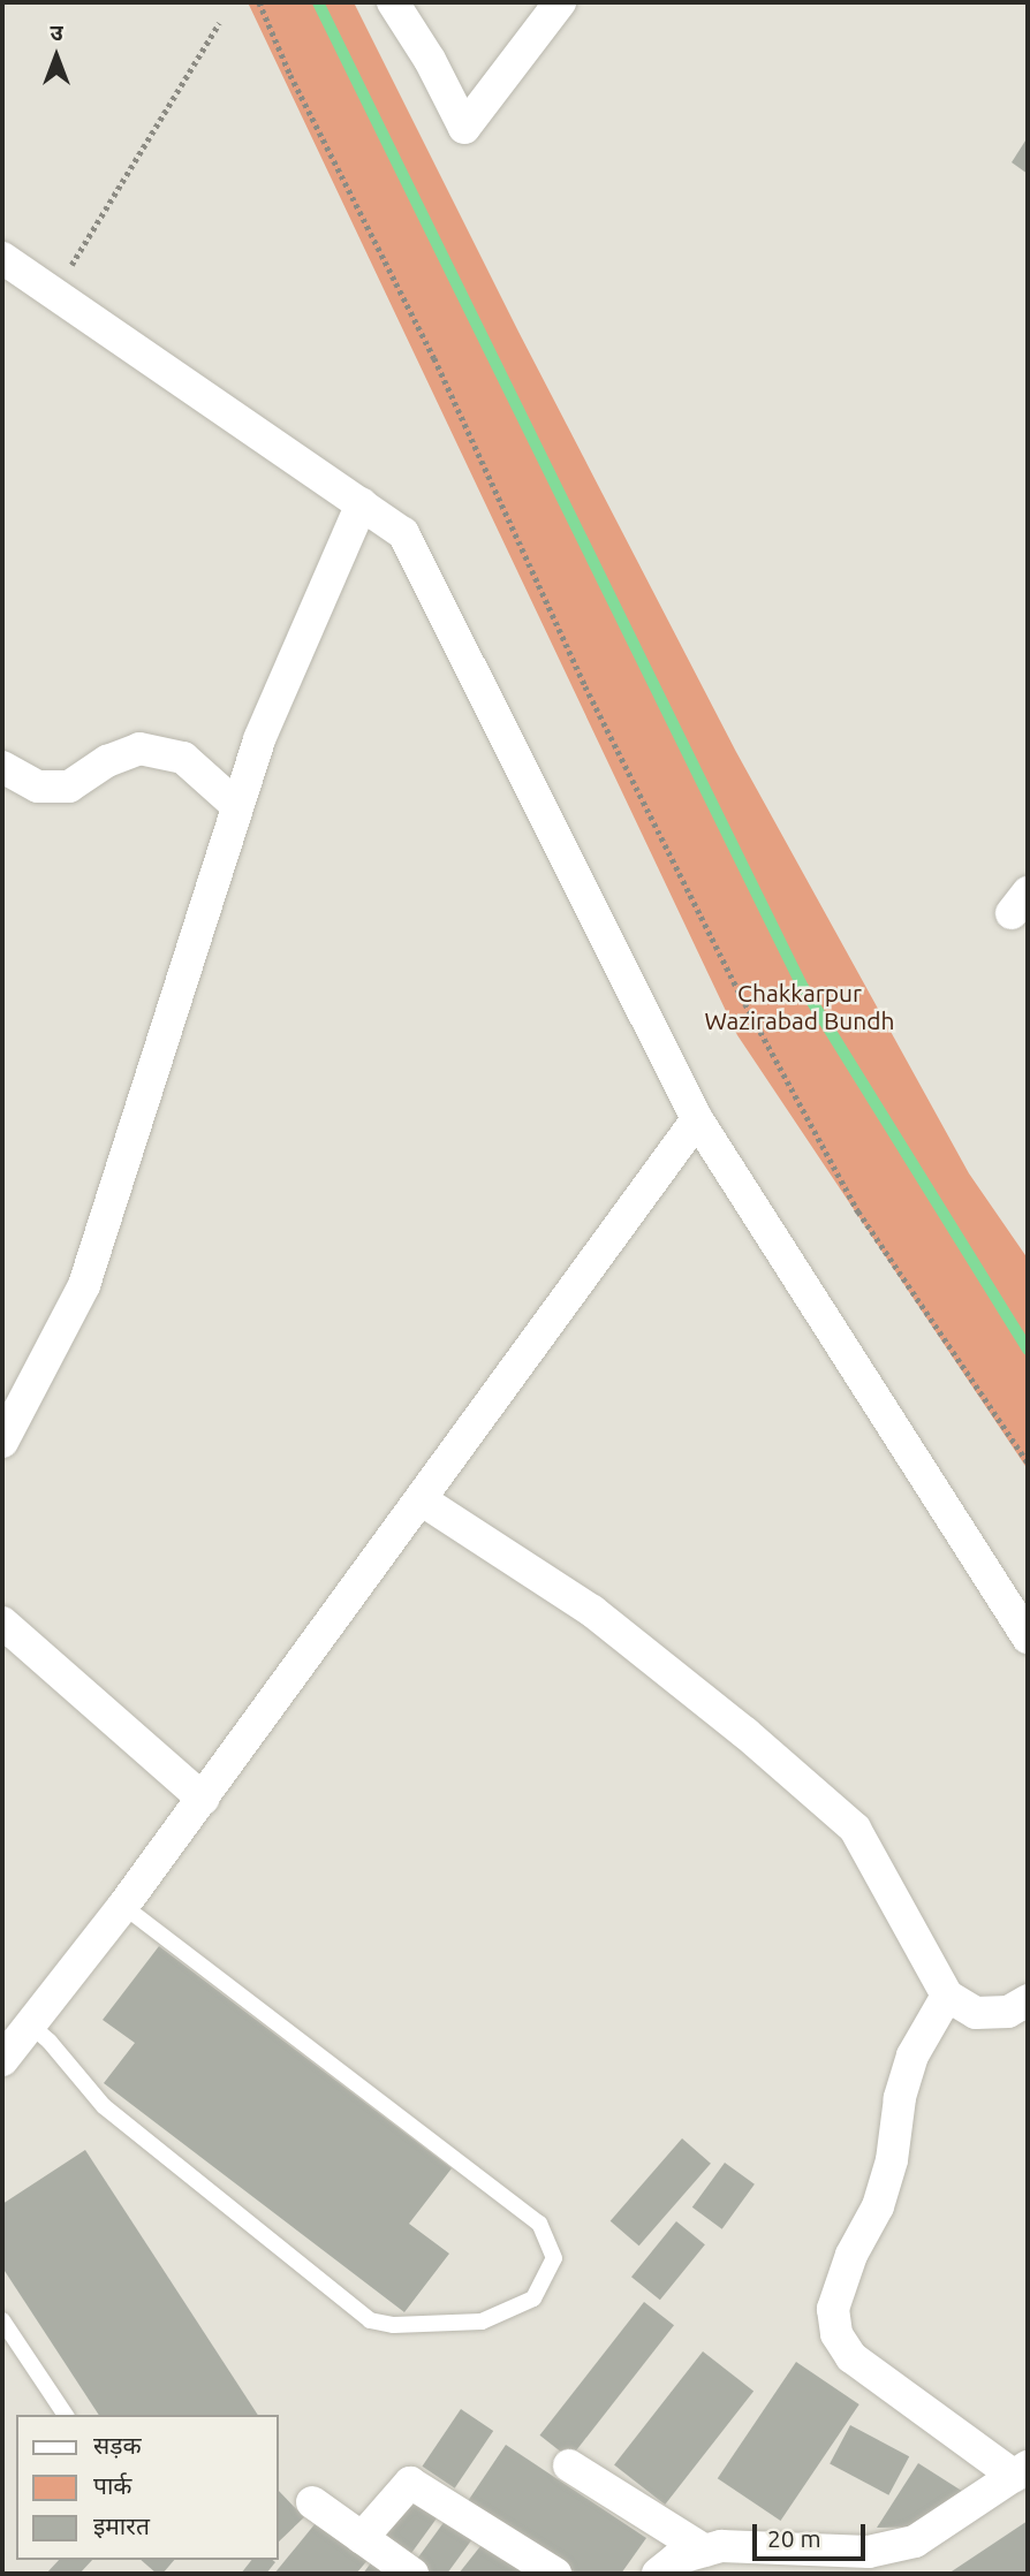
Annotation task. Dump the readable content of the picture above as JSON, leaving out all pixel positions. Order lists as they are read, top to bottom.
{
  "parks": ["Chakkarpur Wazirabad Bundh"],
  "legend": ["सड़क", "पार्क", "इमारत"],
  "scale_bar": "20 m",
  "north": "top"
}
